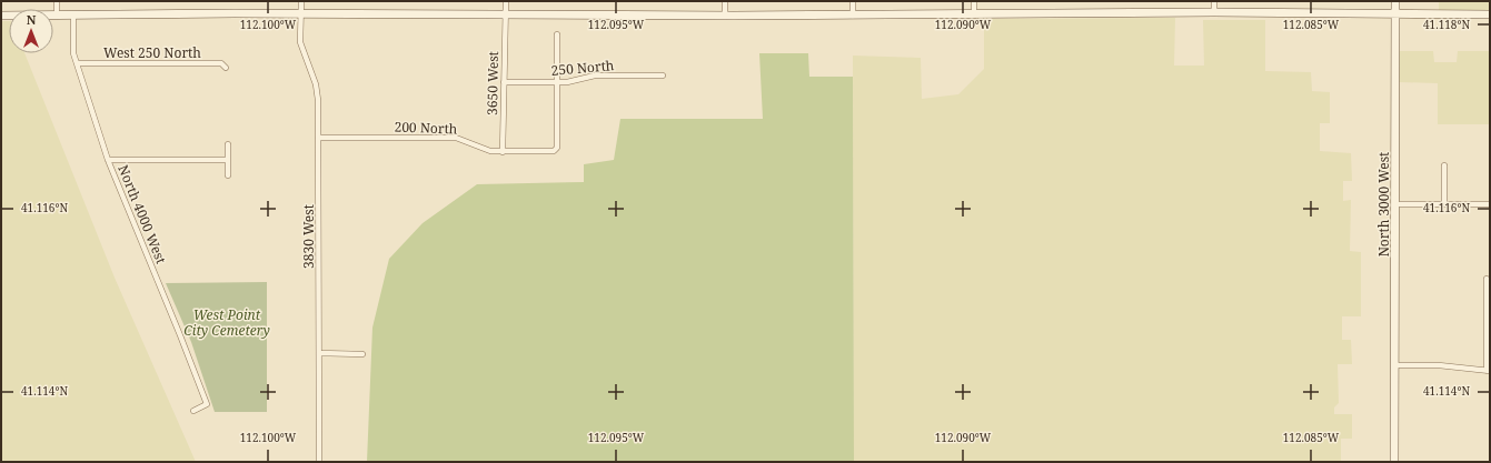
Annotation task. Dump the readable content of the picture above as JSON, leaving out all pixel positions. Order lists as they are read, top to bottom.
{
  "streets": {
    "main road": ["North 3000 West"],
    "street": [
      "West 250 North",
      "250 North",
      "3650 West",
      "200 North",
      "North 4000 West",
      "3830 West"
    ]
  },
  "crossings": [
    ["West 250 North", "North 4000 West"],
    ["250 North", "3650 West"],
    ["250 North", "200 North"],
    ["3650 West", "200 North"],
    ["200 North", "3830 West"]
  ],
  "parks": ["West Point City Cemetery"],
  "north": "top",
  "coordinates": [
    "112.100°W",
    "112.095°W",
    "112.090°W",
    "112.085°W",
    "41.118°N",
    "41.116°N",
    "41.114°N"
  ]
}
